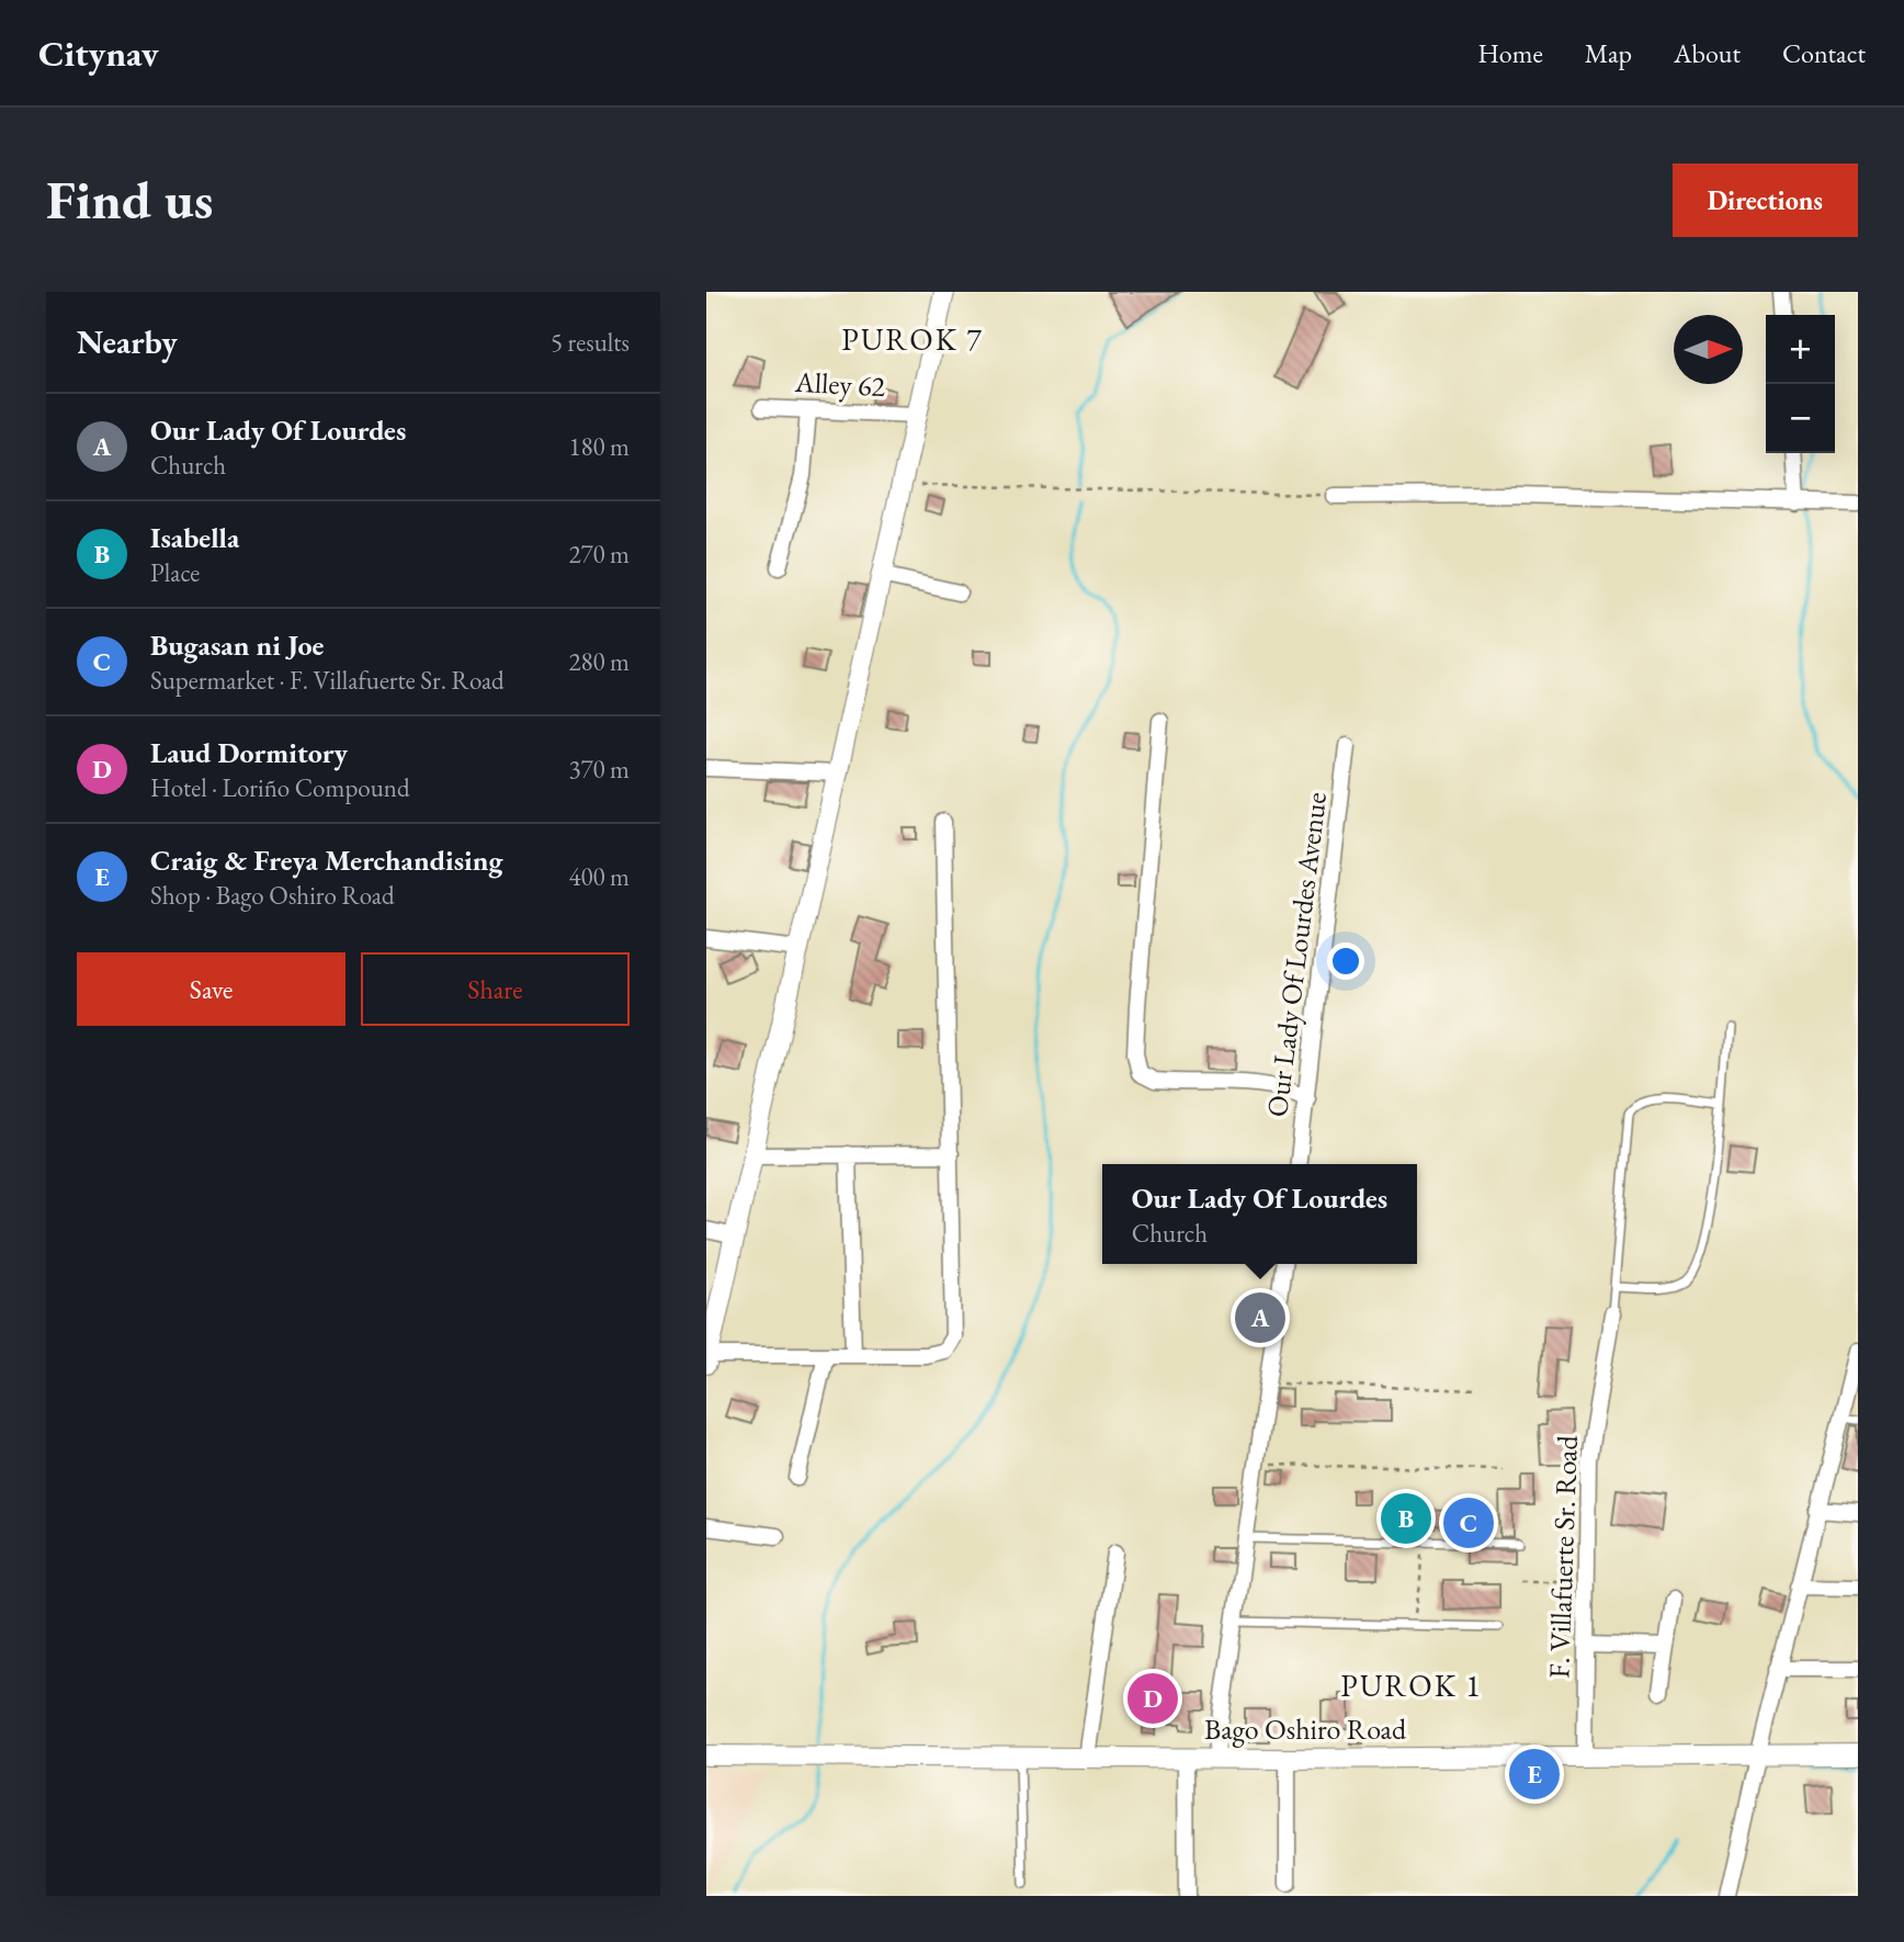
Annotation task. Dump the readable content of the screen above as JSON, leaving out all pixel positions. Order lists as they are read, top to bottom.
{
  "streets": {
    "street": [
      "Alley 62",
      "Our Lady Of Lourdes Avenue",
      "F. Villafuerte Sr. Road",
      "Bago Oshiro Road"
    ]
  },
  "crossings": [
    ["F. Villafuerte Sr. Road", "Bago Oshiro Road"]
  ],
  "districts": ["PUROK 7", "PUROK 1"],
  "north": "right",
  "page": {
    "header": "Citynav",
    "nav": [
      "Home",
      "Map",
      "About",
      "Contact"
    ],
    "buttons": [
      "Directions",
      ["Save", "Share"]
    ],
    "title": "Find us",
    "heading": ["Nearby", "5 results"],
    "map_buttons": ["+", "−"],
    "list": [
      {
        "mark": "A",
        "name": "Our Lady Of Lourdes",
        "note": "Church",
        "value": "180 m"
      },
      {
        "mark": "B",
        "name": "Isabella",
        "note": "Place",
        "value": "270 m"
      },
      {
        "mark": "C",
        "name": "Bugasan ni Joe",
        "note": "Supermarket · F. Villafuerte Sr. Road",
        "value": "280 m"
      },
      {
        "mark": "D",
        "name": "Laud Dormitory",
        "note": "Hotel · Loriño Compound",
        "value": "370 m"
      },
      {
        "mark": "E",
        "name": "Craig & Freya Merchandising",
        "note": "Shop · Bago Oshiro Road",
        "value": "400 m"
      }
    ],
    "popup": ["Our Lady Of Lourdes", "Church"],
    "pins": [
      "A",
      "B",
      "C",
      "D",
      "E"
    ]
  }
}
